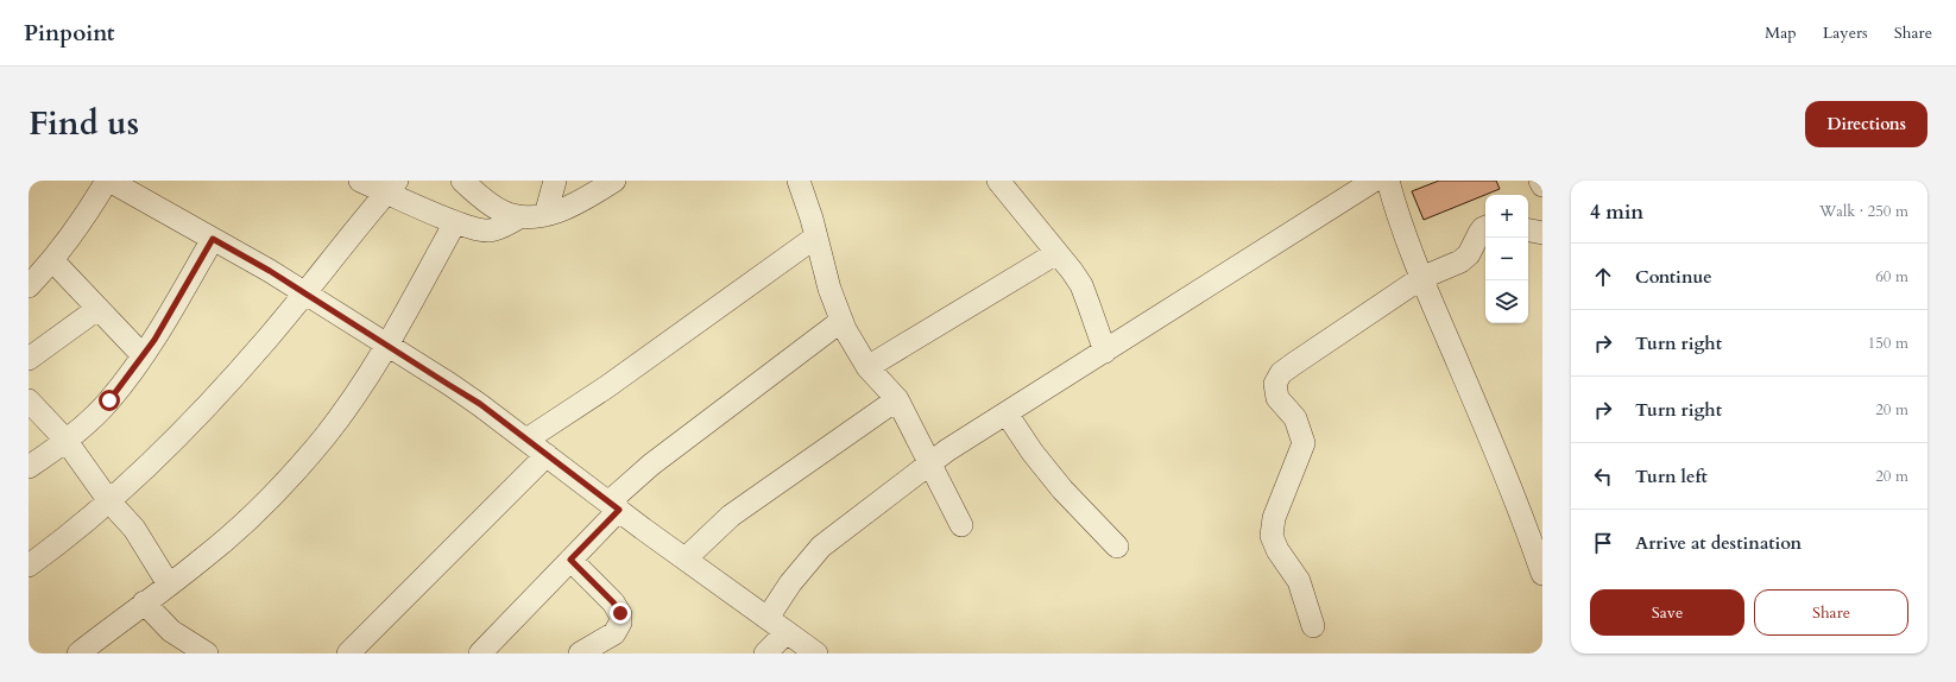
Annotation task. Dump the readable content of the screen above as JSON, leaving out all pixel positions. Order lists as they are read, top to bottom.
{
  "page": {
    "header": "Pinpoint",
    "nav": ["Map", "Layers", "Share"],
    "title": "Find us",
    "buttons": [
      "Directions",
      ["Save", "Share"]
    ],
    "heading": ["4 min", "Walk · 250 m"],
    "map_buttons": ["+", "−"],
    "list": [
      ["Continue", "60 m"],
      ["Turn right", "150 m"],
      ["Turn right", "20 m"],
      ["Turn left", "20 m"],
      "Arrive at destination"
    ]
  }
}
